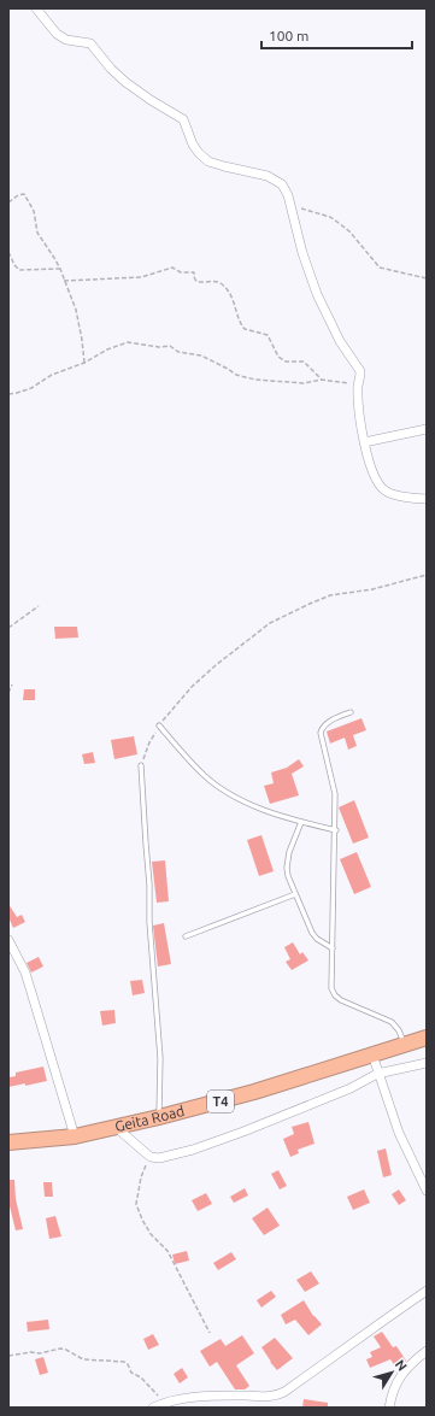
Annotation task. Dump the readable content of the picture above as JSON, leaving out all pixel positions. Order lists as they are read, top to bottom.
{
  "streets": {
    "highway": ["T4", "Geita Road"]
  },
  "scale_bar": "100 m",
  "north": "top right"
}
